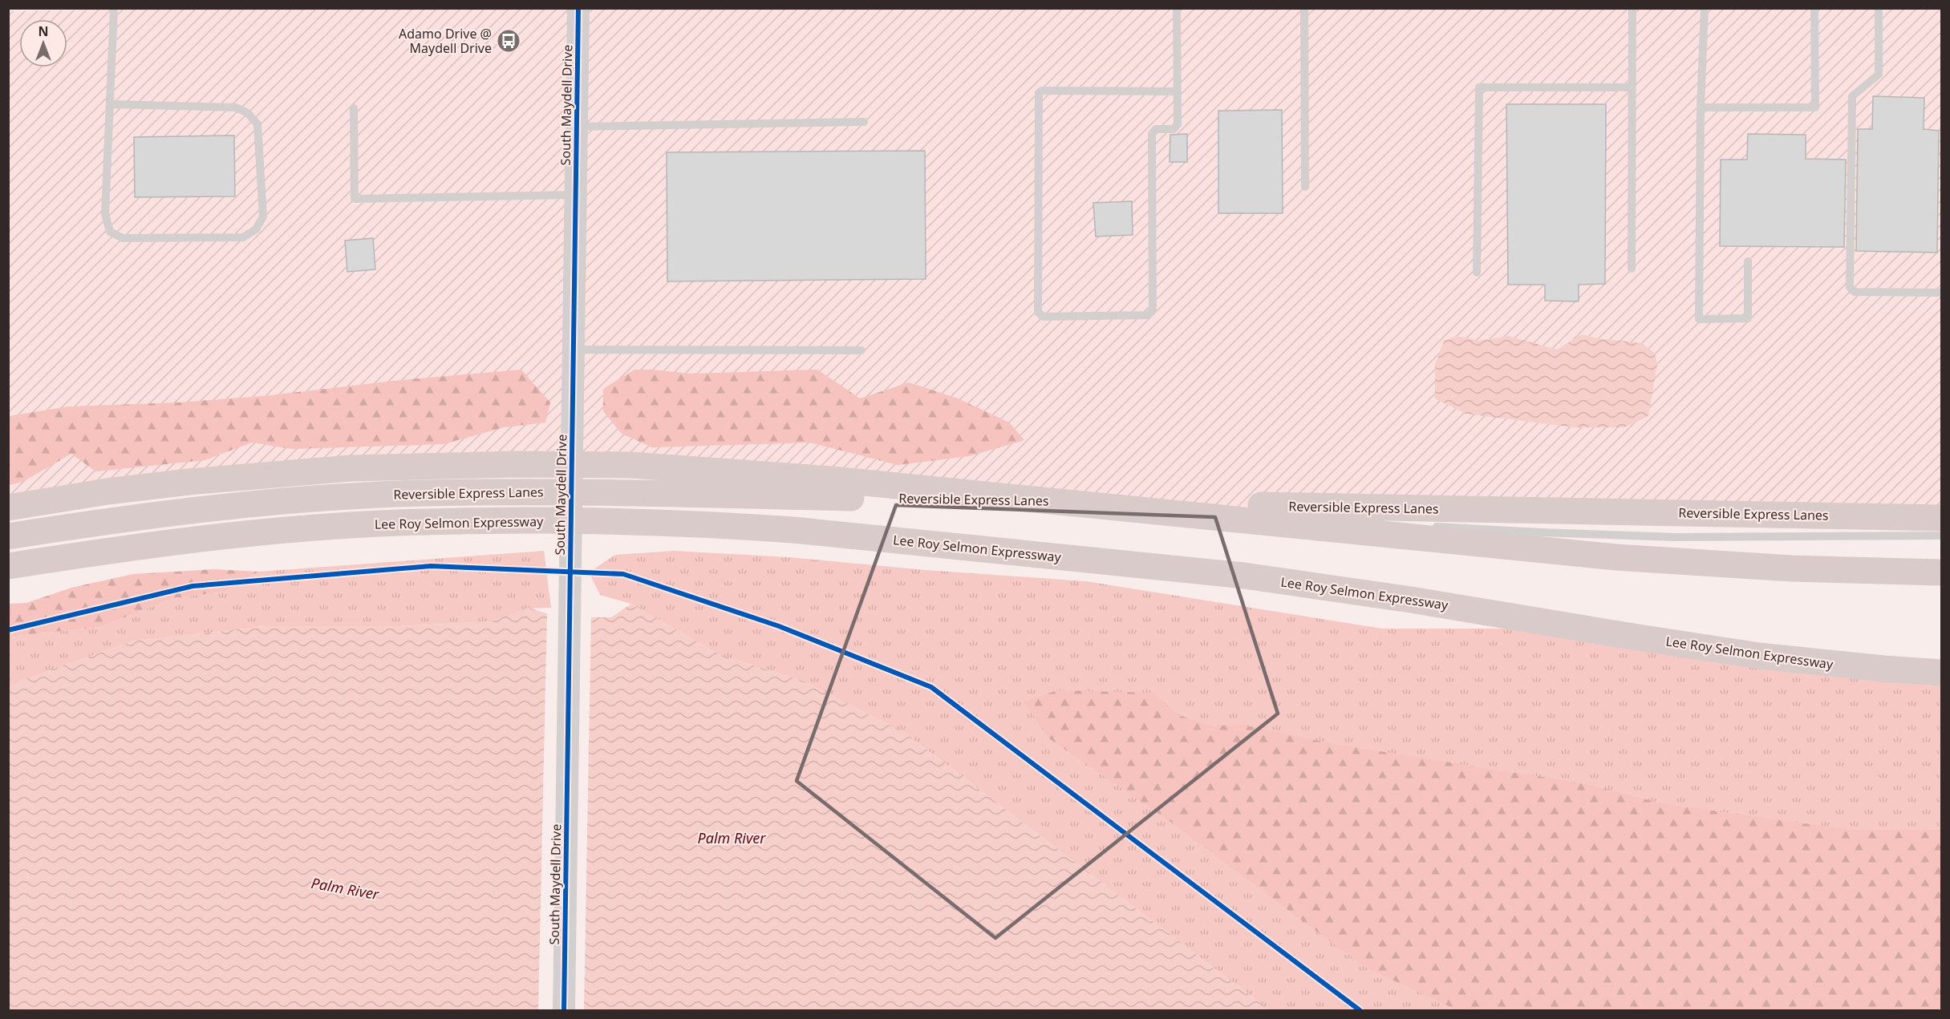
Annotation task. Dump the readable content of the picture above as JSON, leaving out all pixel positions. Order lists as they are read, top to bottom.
{
  "streets": {
    "highway": ["Reversible Express Lanes", "Lee Roy Selmon Expressway"],
    "street": ["South Maydell Drive"]
  },
  "water": ["Palm River"],
  "places": {
    "bus stop": ["Adamo Drive @ Maydell Drive"]
  },
  "north": "top"
}
